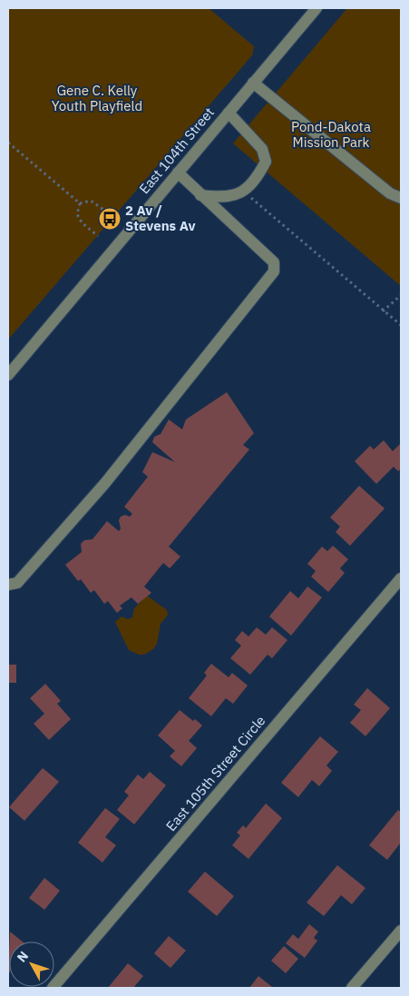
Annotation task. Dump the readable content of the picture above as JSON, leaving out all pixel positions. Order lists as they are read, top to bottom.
{
  "streets": {
    "street": ["East 104th Street", "East 105th Street Circle"]
  },
  "parks": ["Gene C. Kelly Youth Playfield", "Pond-Dakota Mission Park"],
  "places": {
    "bus stop": ["2 Av / Stevens Av"]
  },
  "north": "top left"
}
